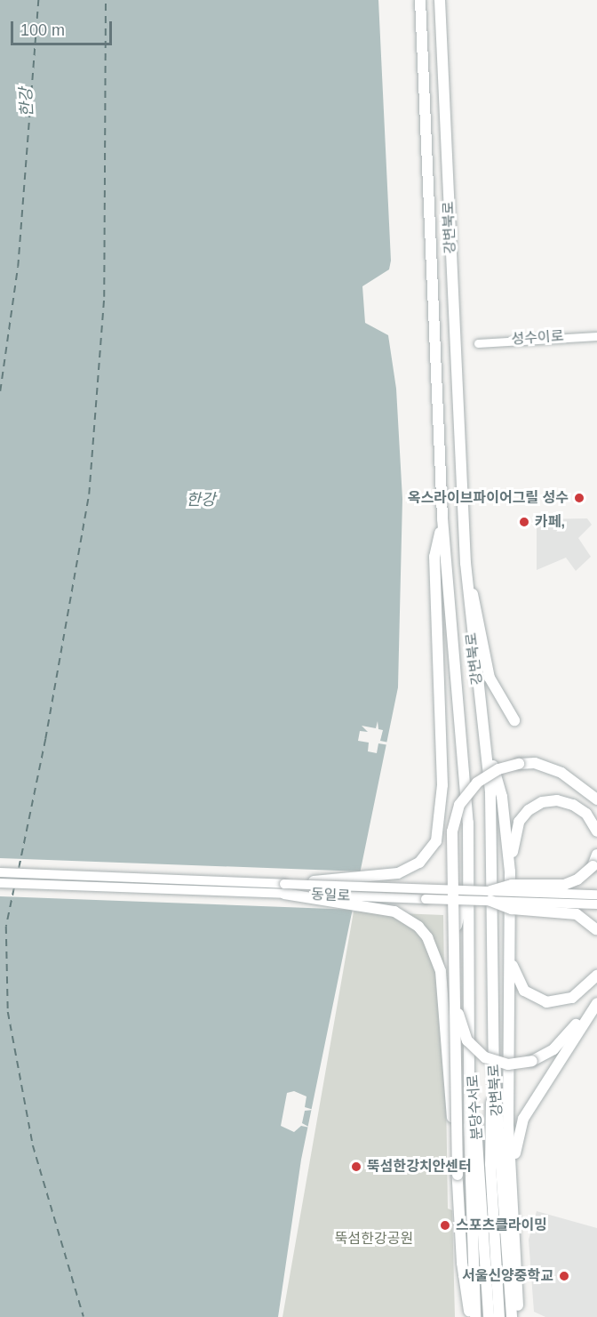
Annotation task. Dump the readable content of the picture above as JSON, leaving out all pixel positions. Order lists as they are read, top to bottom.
{
  "streets": {
    "highway": ["강변북로", "분당수서로"],
    "main road": ["동일로"],
    "street": ["성수이로"]
  },
  "crossings": [
    ["강변북로", "분당수서로"]
  ],
  "water": ["한강"],
  "parks": ["뚝섬한강공원"],
  "places": [
    "옥스라이브파이어그릴 성수",
    "카페,",
    "뚝섬한강치안센터",
    "스포츠클라이밍",
    "서울신양중학교"
  ],
  "scale_bar": "100 m"
}
